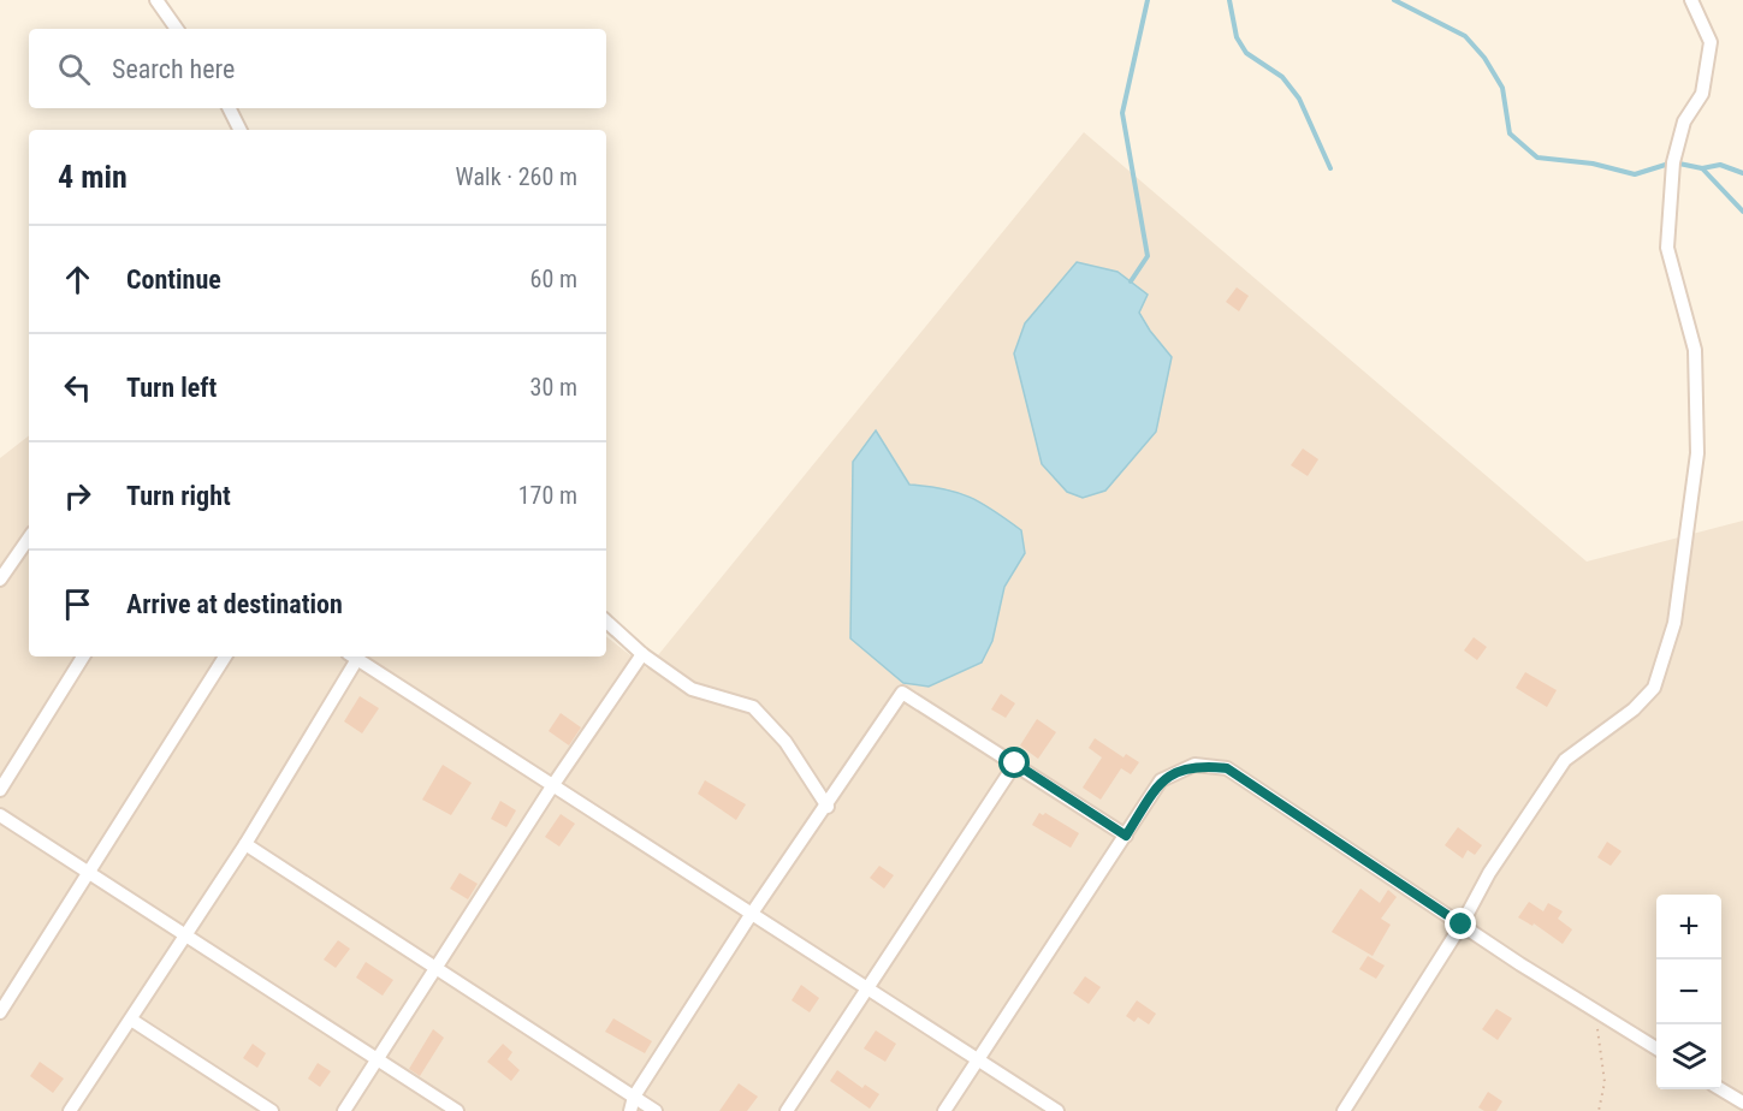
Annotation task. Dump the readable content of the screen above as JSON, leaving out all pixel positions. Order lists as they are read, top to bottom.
{
  "page": {
    "search": "Search here",
    "heading": ["4 min", "Walk · 260 m"],
    "list": [
      ["Continue", "60 m"],
      ["Turn left", "30 m"],
      ["Turn right", "170 m"],
      "Arrive at destination"
    ],
    "map_buttons": ["+", "−"]
  }
}
